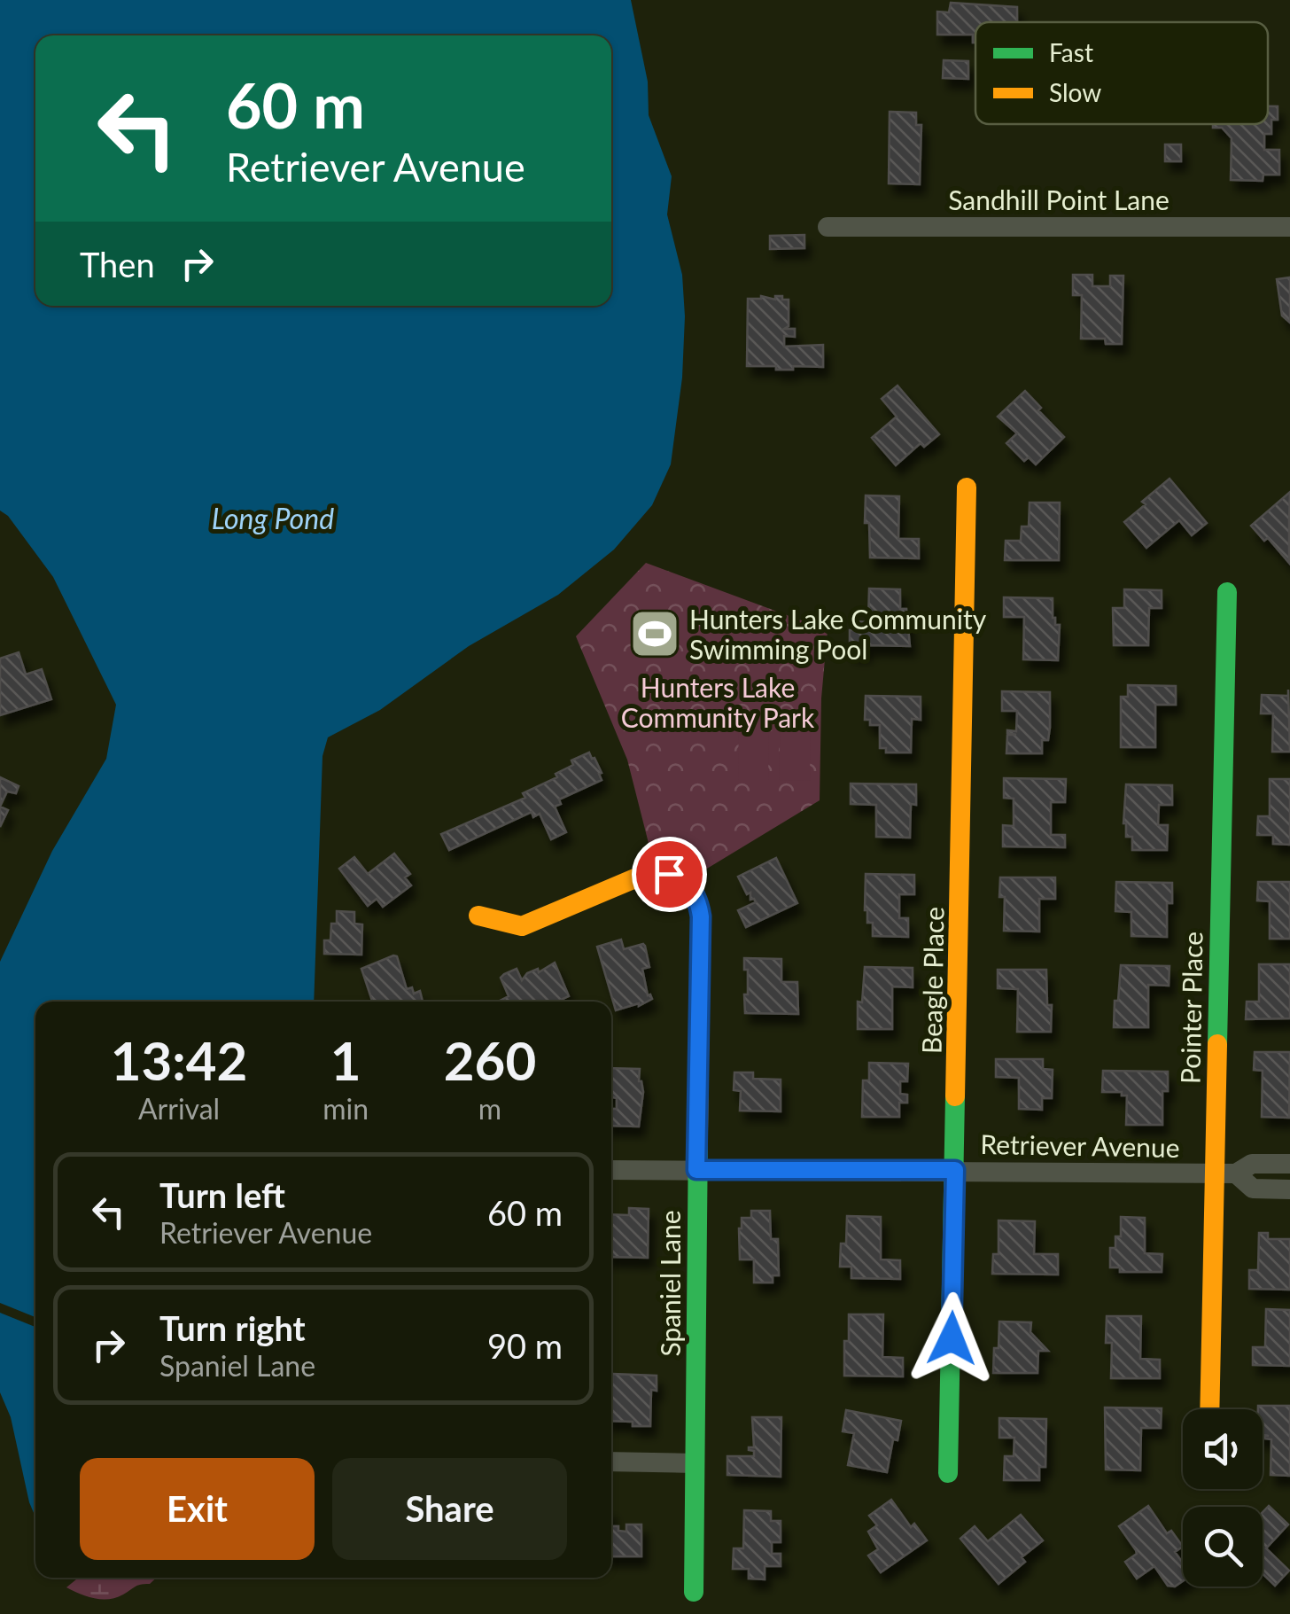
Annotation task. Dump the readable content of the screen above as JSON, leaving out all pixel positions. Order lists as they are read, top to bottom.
{
  "streets": {
    "street": [
      "Sandhill Point Lane",
      "Beagle Place",
      "Pointer Place",
      "Retriever Avenue",
      "Spaniel Lane"
    ]
  },
  "crossings": [
    ["Beagle Place", "Retriever Avenue"],
    ["Pointer Place", "Retriever Avenue"],
    ["Retriever Avenue", "Spaniel Lane"]
  ],
  "water": ["Long Pond"],
  "parks": ["Hunters Lake Community Park"],
  "places": {
    "sports": ["Hunters Lake Community Swimming Pool"]
  },
  "legend": ["Fast", "Slow"],
  "page": {
    "turn": ["60 m", "Retriever Avenue"],
    "then": "Then",
    "eta": [
      "13:42",
      "Arrival",
      "1",
      "min",
      "260",
      "m"
    ],
    "list": [
      {
        "name": "Turn left",
        "note": "Retriever Avenue",
        "value": "60 m"
      },
      {
        "name": "Turn right",
        "note": "Spaniel Lane",
        "value": "90 m"
      }
    ],
    "buttons": ["Exit", "Share"]
  }
}
